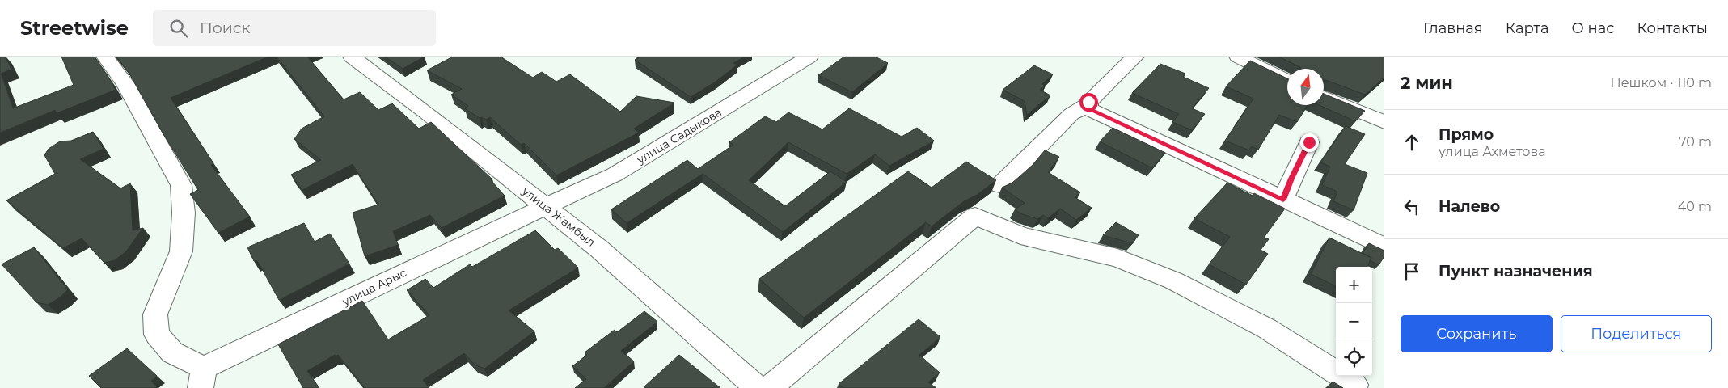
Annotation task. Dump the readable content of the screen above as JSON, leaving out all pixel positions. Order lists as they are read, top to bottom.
{
  "streets": {
    "street": ["улица Садыкова", "улица Жамбыл", "улица Арыс"]
  },
  "crossings": [
    ["улица Садыкова", "улица Жамбыл"],
    ["улица Садыкова", "улица Арыс"],
    ["улица Жамбыл", "улица Арыс"]
  ],
  "north": "top",
  "page": {
    "header": "Streetwise",
    "search": "Поиск",
    "nav": [
      "Главная",
      "Карта",
      "О нас",
      "Контакты"
    ],
    "heading": ["2 мин", "Пешком · 110 m"],
    "list": [
      ["Прямо", "улица Ахметова", "70 m"],
      ["Налево", "40 m"],
      "Пункт назначения"
    ],
    "map_buttons": ["+", "−"],
    "buttons": ["Сохранить", "Поделиться"]
  }
}
